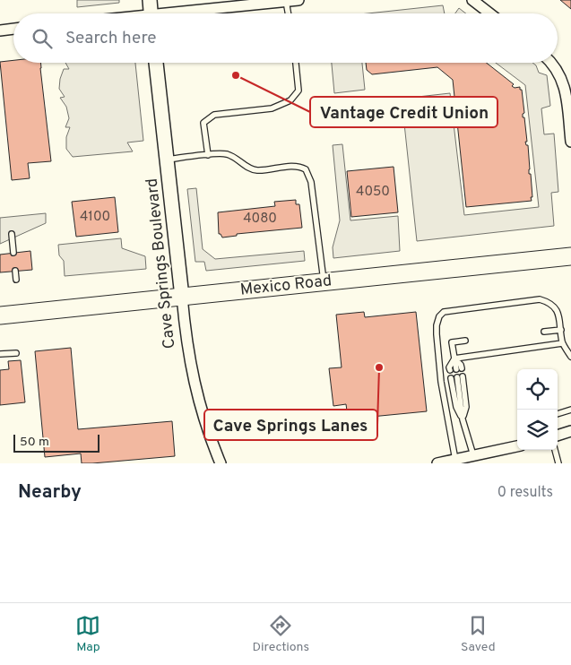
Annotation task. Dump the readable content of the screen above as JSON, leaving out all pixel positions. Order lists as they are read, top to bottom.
{
  "streets": {
    "main road": ["Mexico Road"],
    "street": ["Cave Springs Boulevard"]
  },
  "crossings": [
    ["Cave Springs Boulevard", "Mexico Road"]
  ],
  "places": ["Vantage Credit Union", "Cave Springs Lanes"],
  "house_numbers": ["4050", "4100", "4080"],
  "scale_bar": "50 m",
  "page": {
    "search": "Search here",
    "scale": "50 m",
    "heading": ["Nearby", "0 results"],
    "nav": ["Map", "Directions", "Saved"]
  }
}
